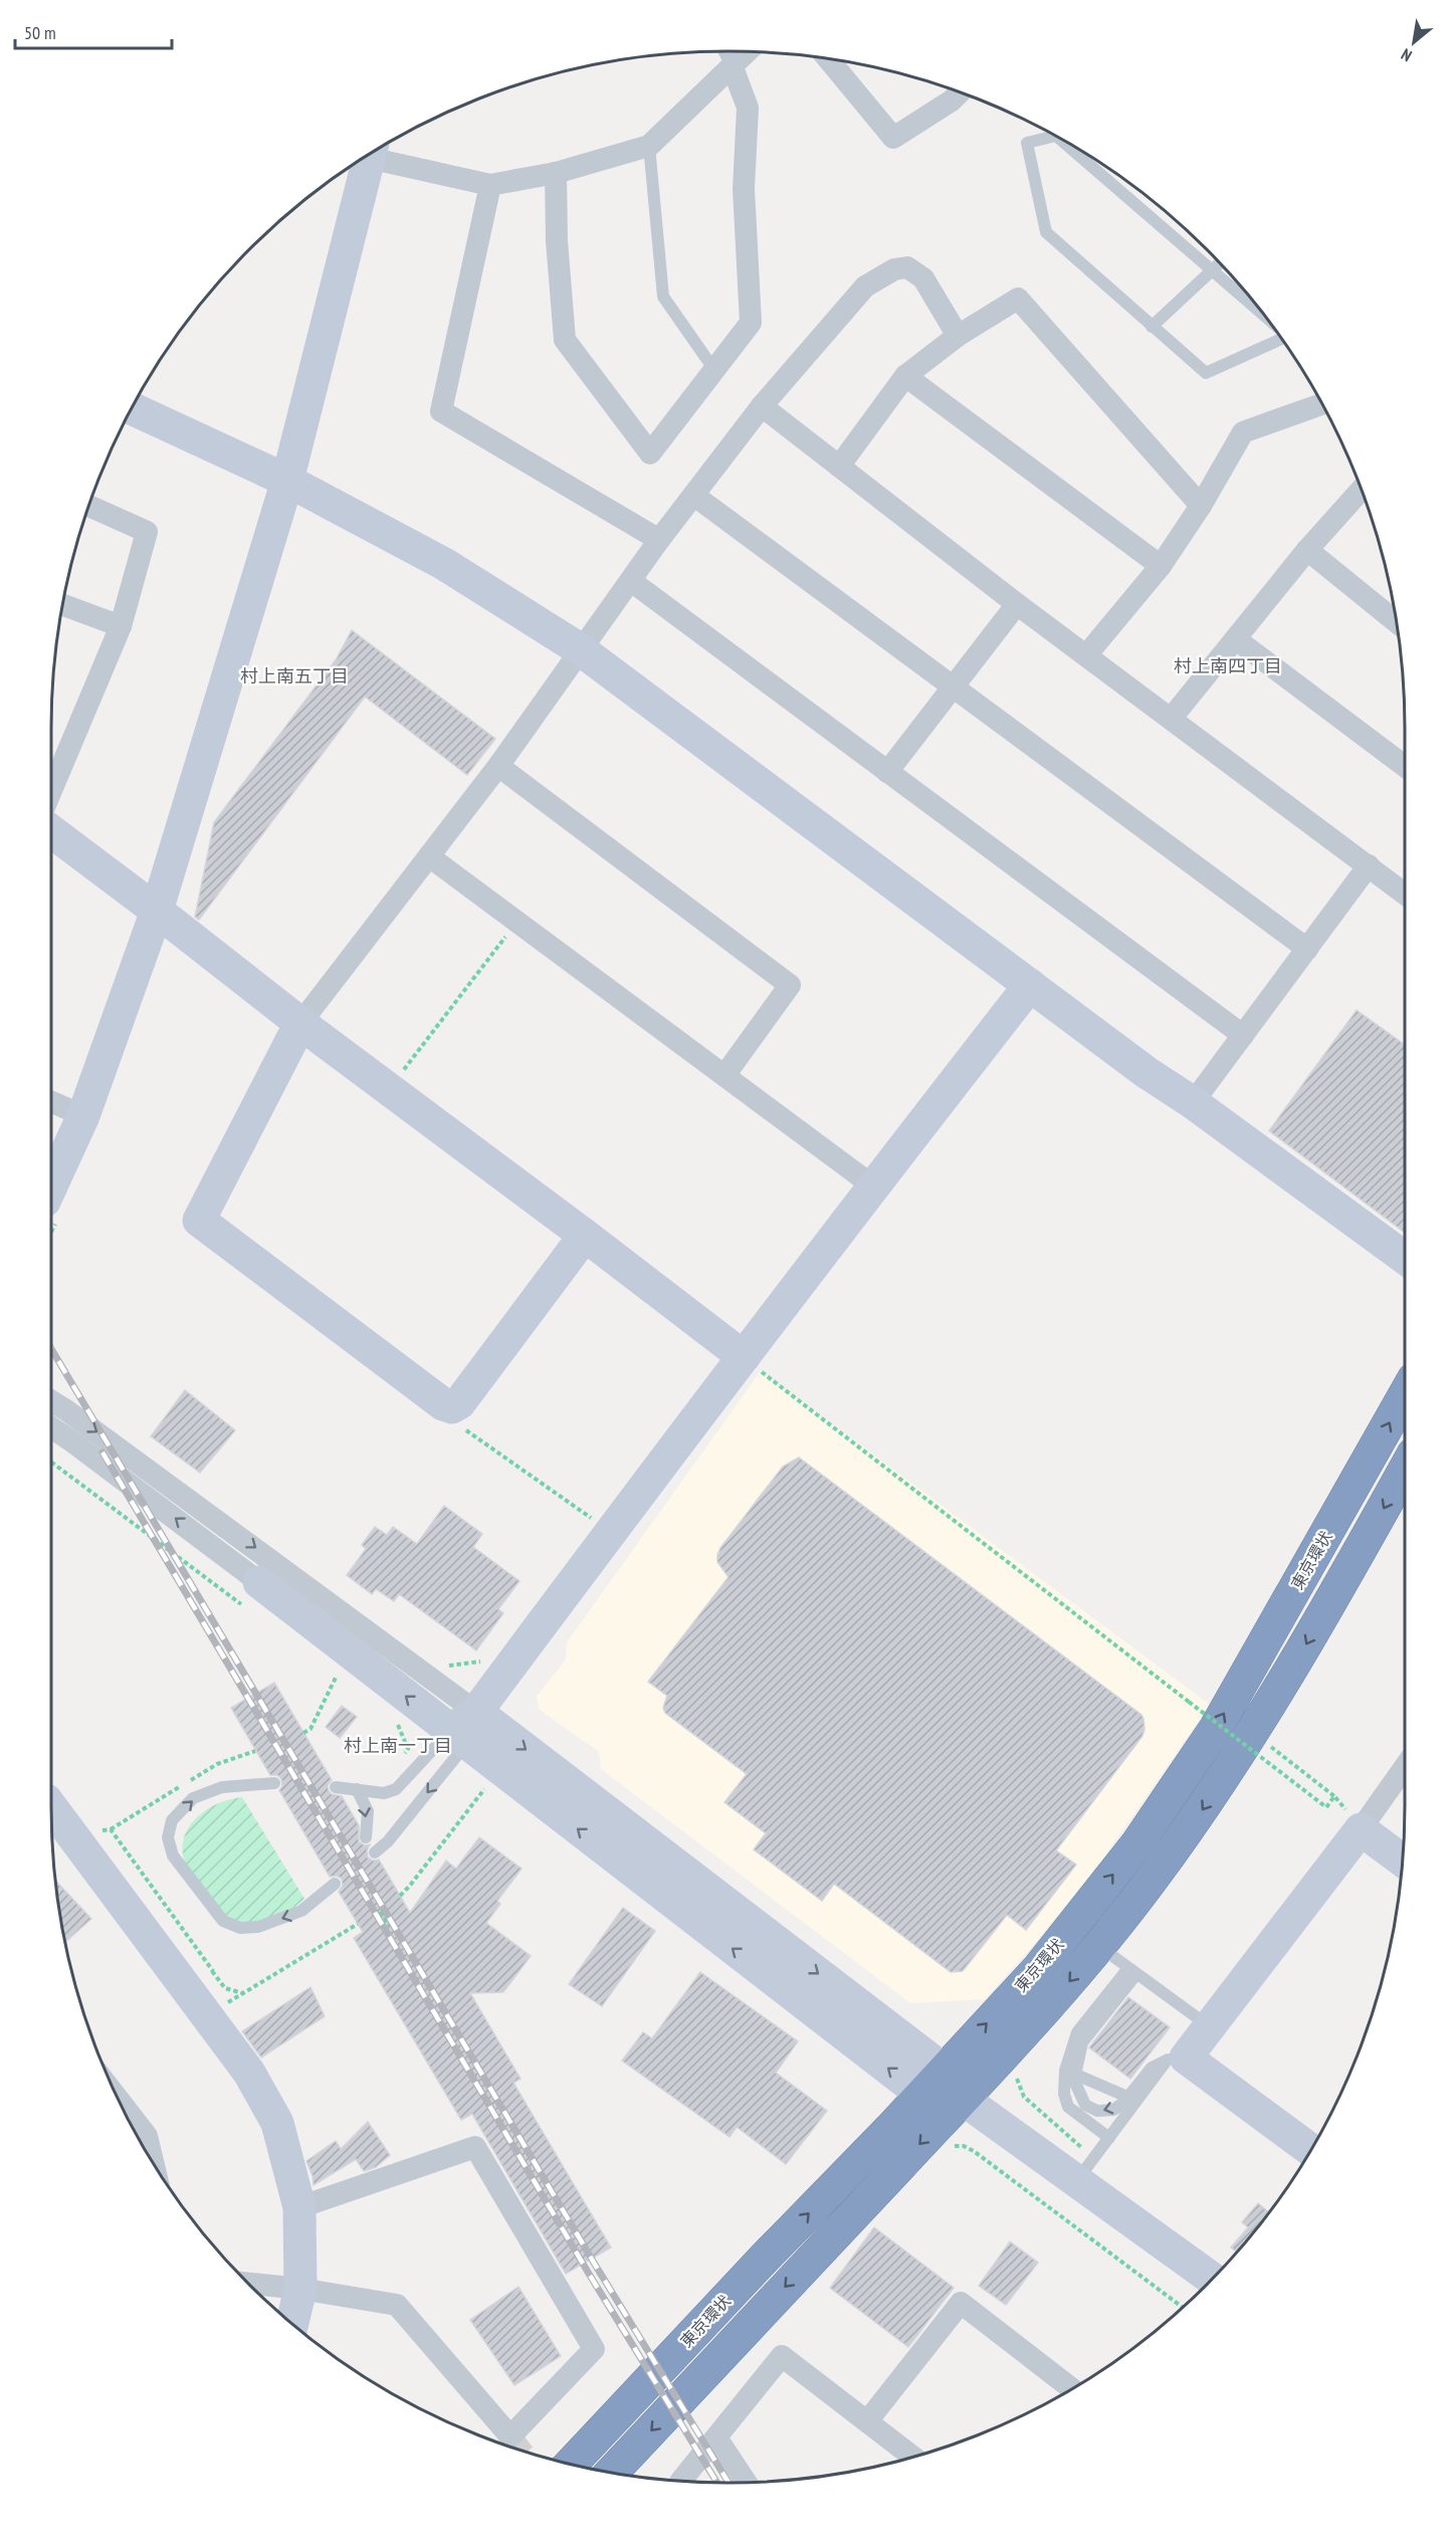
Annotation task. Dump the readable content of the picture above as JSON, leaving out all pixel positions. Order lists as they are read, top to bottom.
{
  "streets": {
    "highway": ["東京環状"]
  },
  "districts": ["村上南四丁目", "村上南五丁目", "村上南一丁目"],
  "scale_bar": "50 m",
  "north": "bottom left"
}
